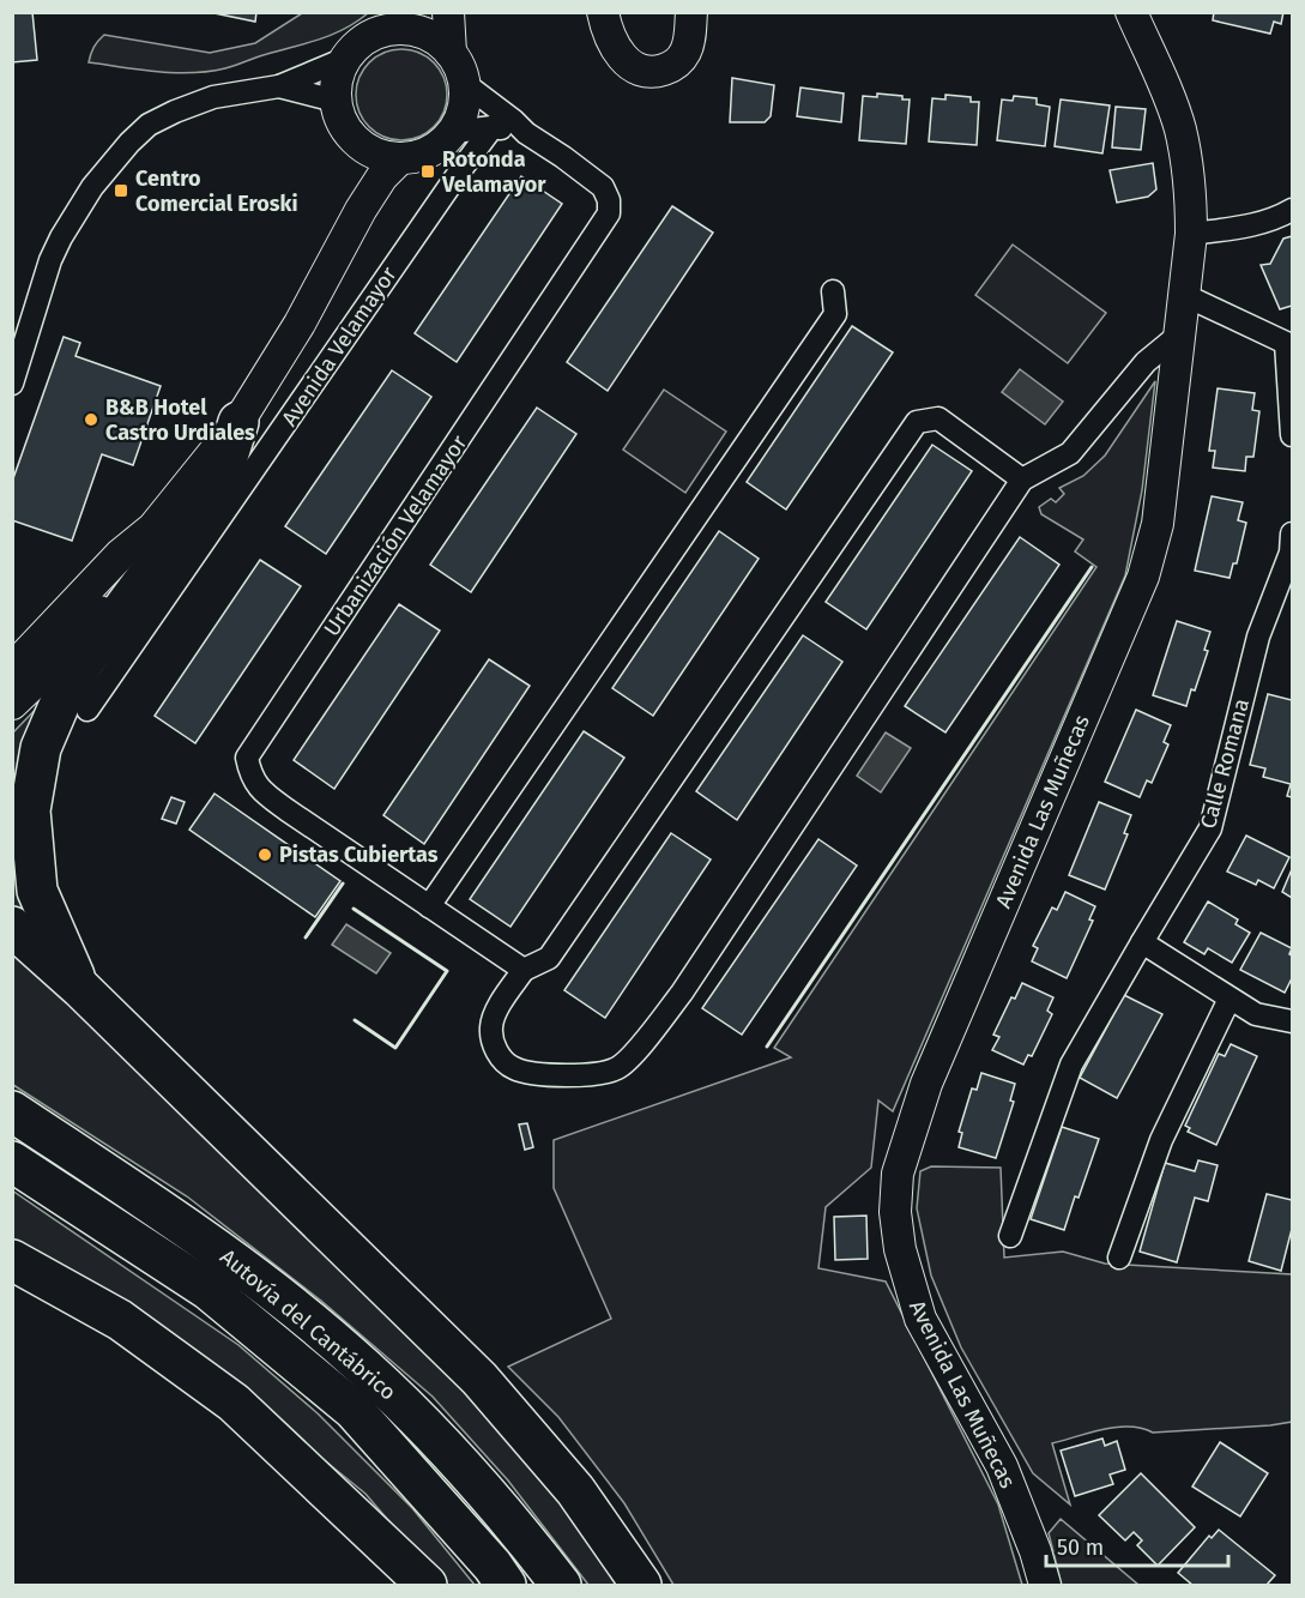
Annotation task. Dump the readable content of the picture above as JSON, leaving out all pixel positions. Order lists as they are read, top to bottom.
{
  "streets": {
    "highway": ["Autovía del Cantábrico"],
    "street": [
      "Avenida Velamayor",
      "Urbanización Velamayor",
      "Calle Romana",
      "Avenida Las Muñecas"
    ]
  },
  "crossings": [
    ["Avenida Velamayor", "Urbanización Velamayor"]
  ],
  "places": {
    "transit": ["Rotonda Velamayor", "Centro Comercial Eroski"],
    "other": ["B&B Hotel Castro Urdiales", "Pistas Cubiertas"]
  },
  "scale_bar": "50 m"
}
